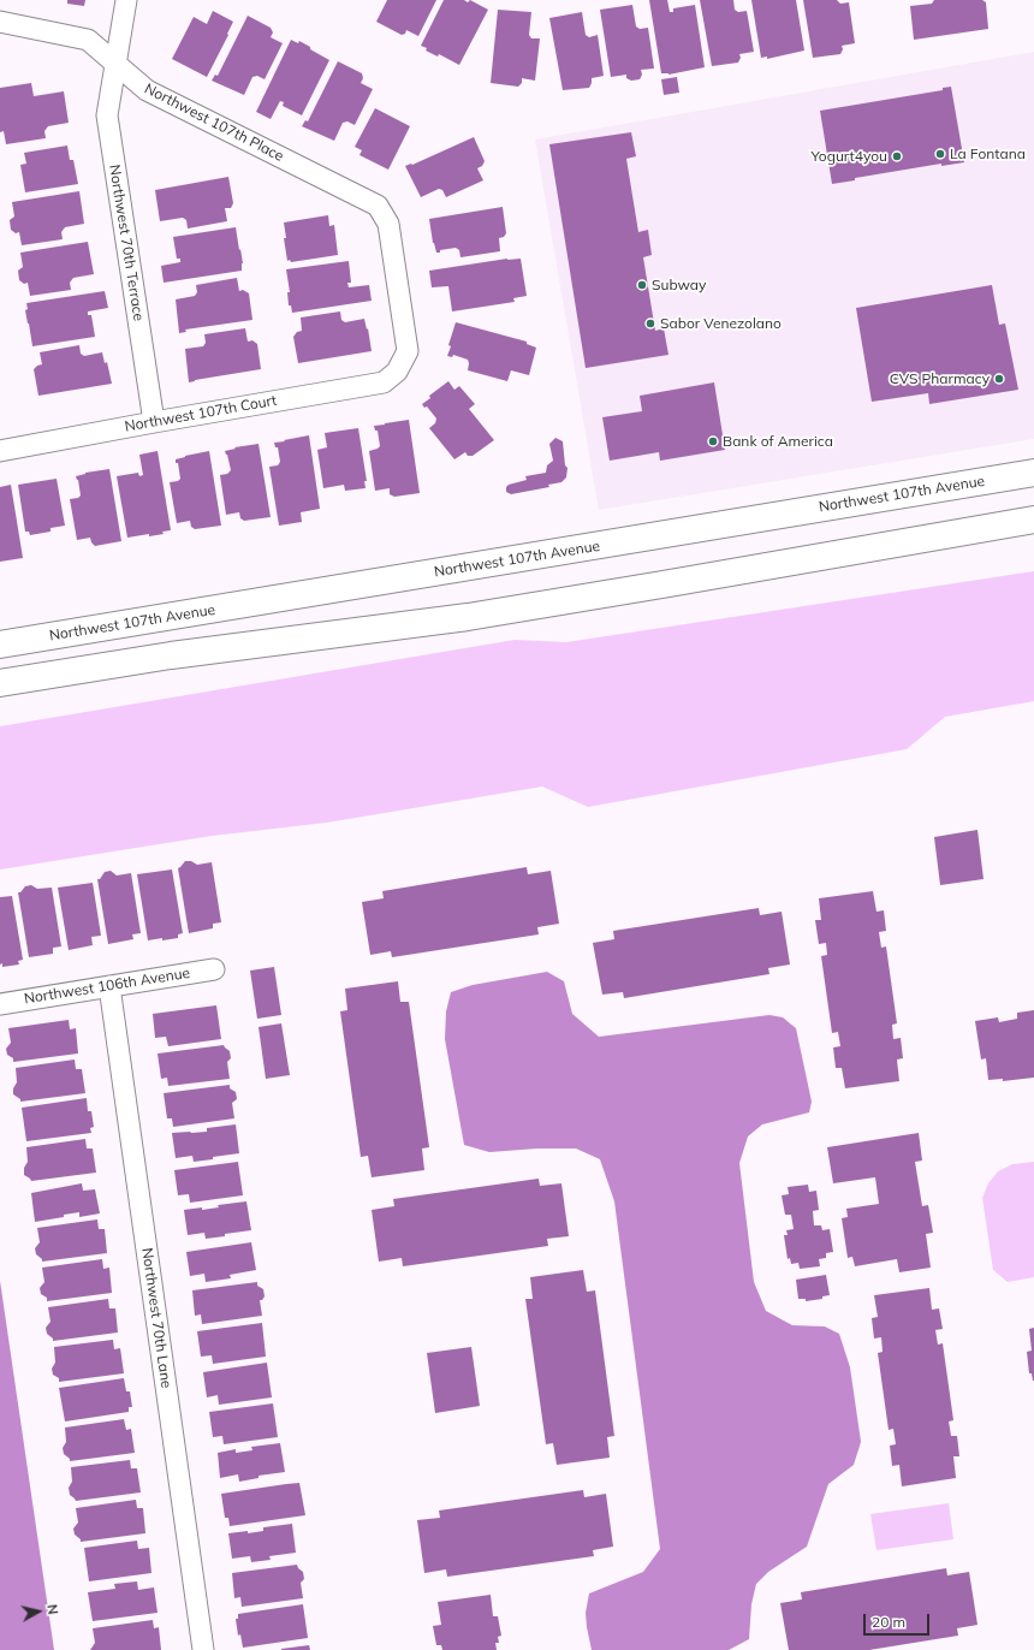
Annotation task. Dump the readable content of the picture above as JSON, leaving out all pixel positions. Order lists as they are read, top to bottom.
{
  "streets": {
    "main road": ["Northwest 107th Avenue"],
    "street": [
      "Northwest 107th Place",
      "Northwest 70th Terrace",
      "Northwest 107th Court",
      "Northwest 106th Avenue",
      "Northwest 70th Lane"
    ]
  },
  "crossings": [
    ["Northwest 107th Place", "Northwest 70th Terrace"],
    ["Northwest 107th Place", "Northwest 107th Court"],
    ["Northwest 70th Terrace", "Northwest 107th Court"],
    ["Northwest 106th Avenue", "Northwest 70th Lane"]
  ],
  "places": [
    "La Fontana",
    "Yogurt4you",
    "Subway",
    "Sabor Venezolano",
    "CVS Pharmacy",
    "Bank of America"
  ],
  "scale_bar": "20 m",
  "north": "right"
}
